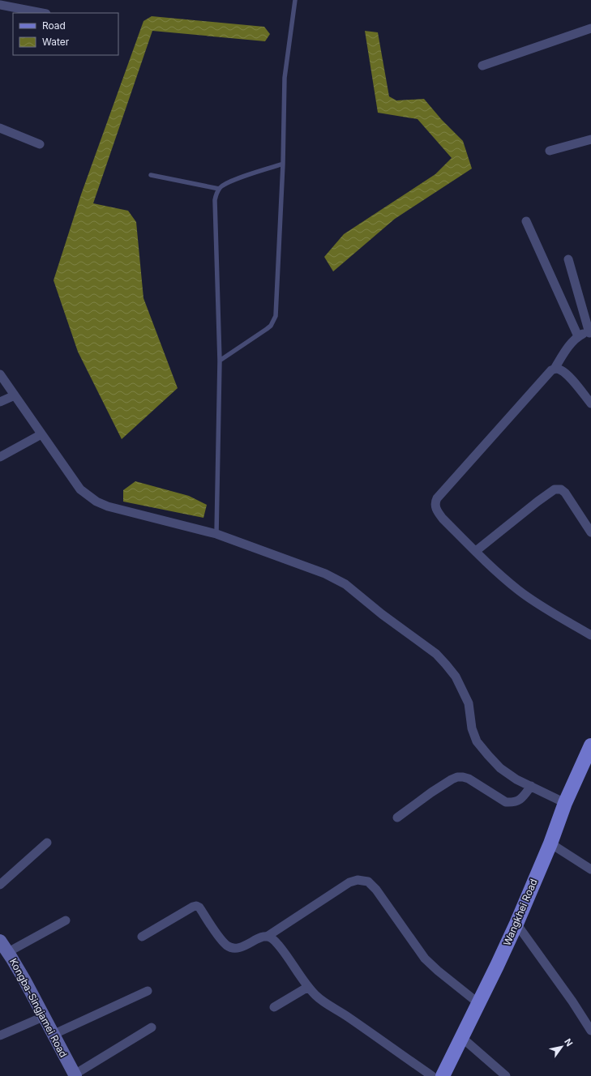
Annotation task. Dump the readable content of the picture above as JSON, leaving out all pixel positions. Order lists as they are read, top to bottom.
{
  "streets": {
    "main road": ["Wangkhei Road"],
    "street": ["Kongba-Singjamei Road"]
  },
  "legend": ["Road", "Water"],
  "north": "top right"
}
